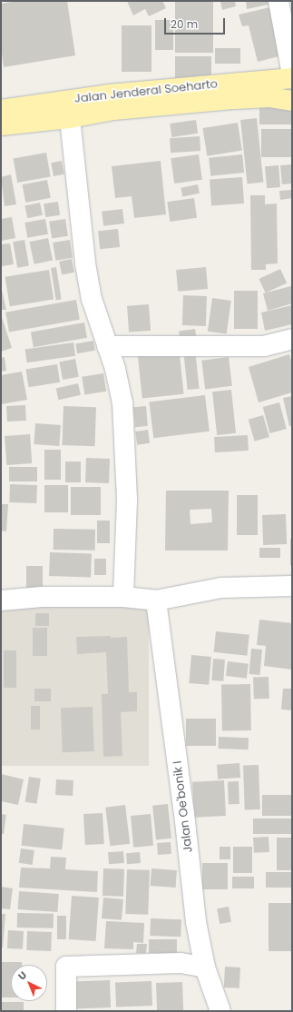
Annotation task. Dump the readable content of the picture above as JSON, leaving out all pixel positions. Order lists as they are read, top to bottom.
{
  "streets": {
    "main road": ["Jalan Jenderal Soeharto"],
    "street": ["Jalan Oe'bonik I"]
  },
  "scale_bar": "20 m",
  "north": "top left"
}
